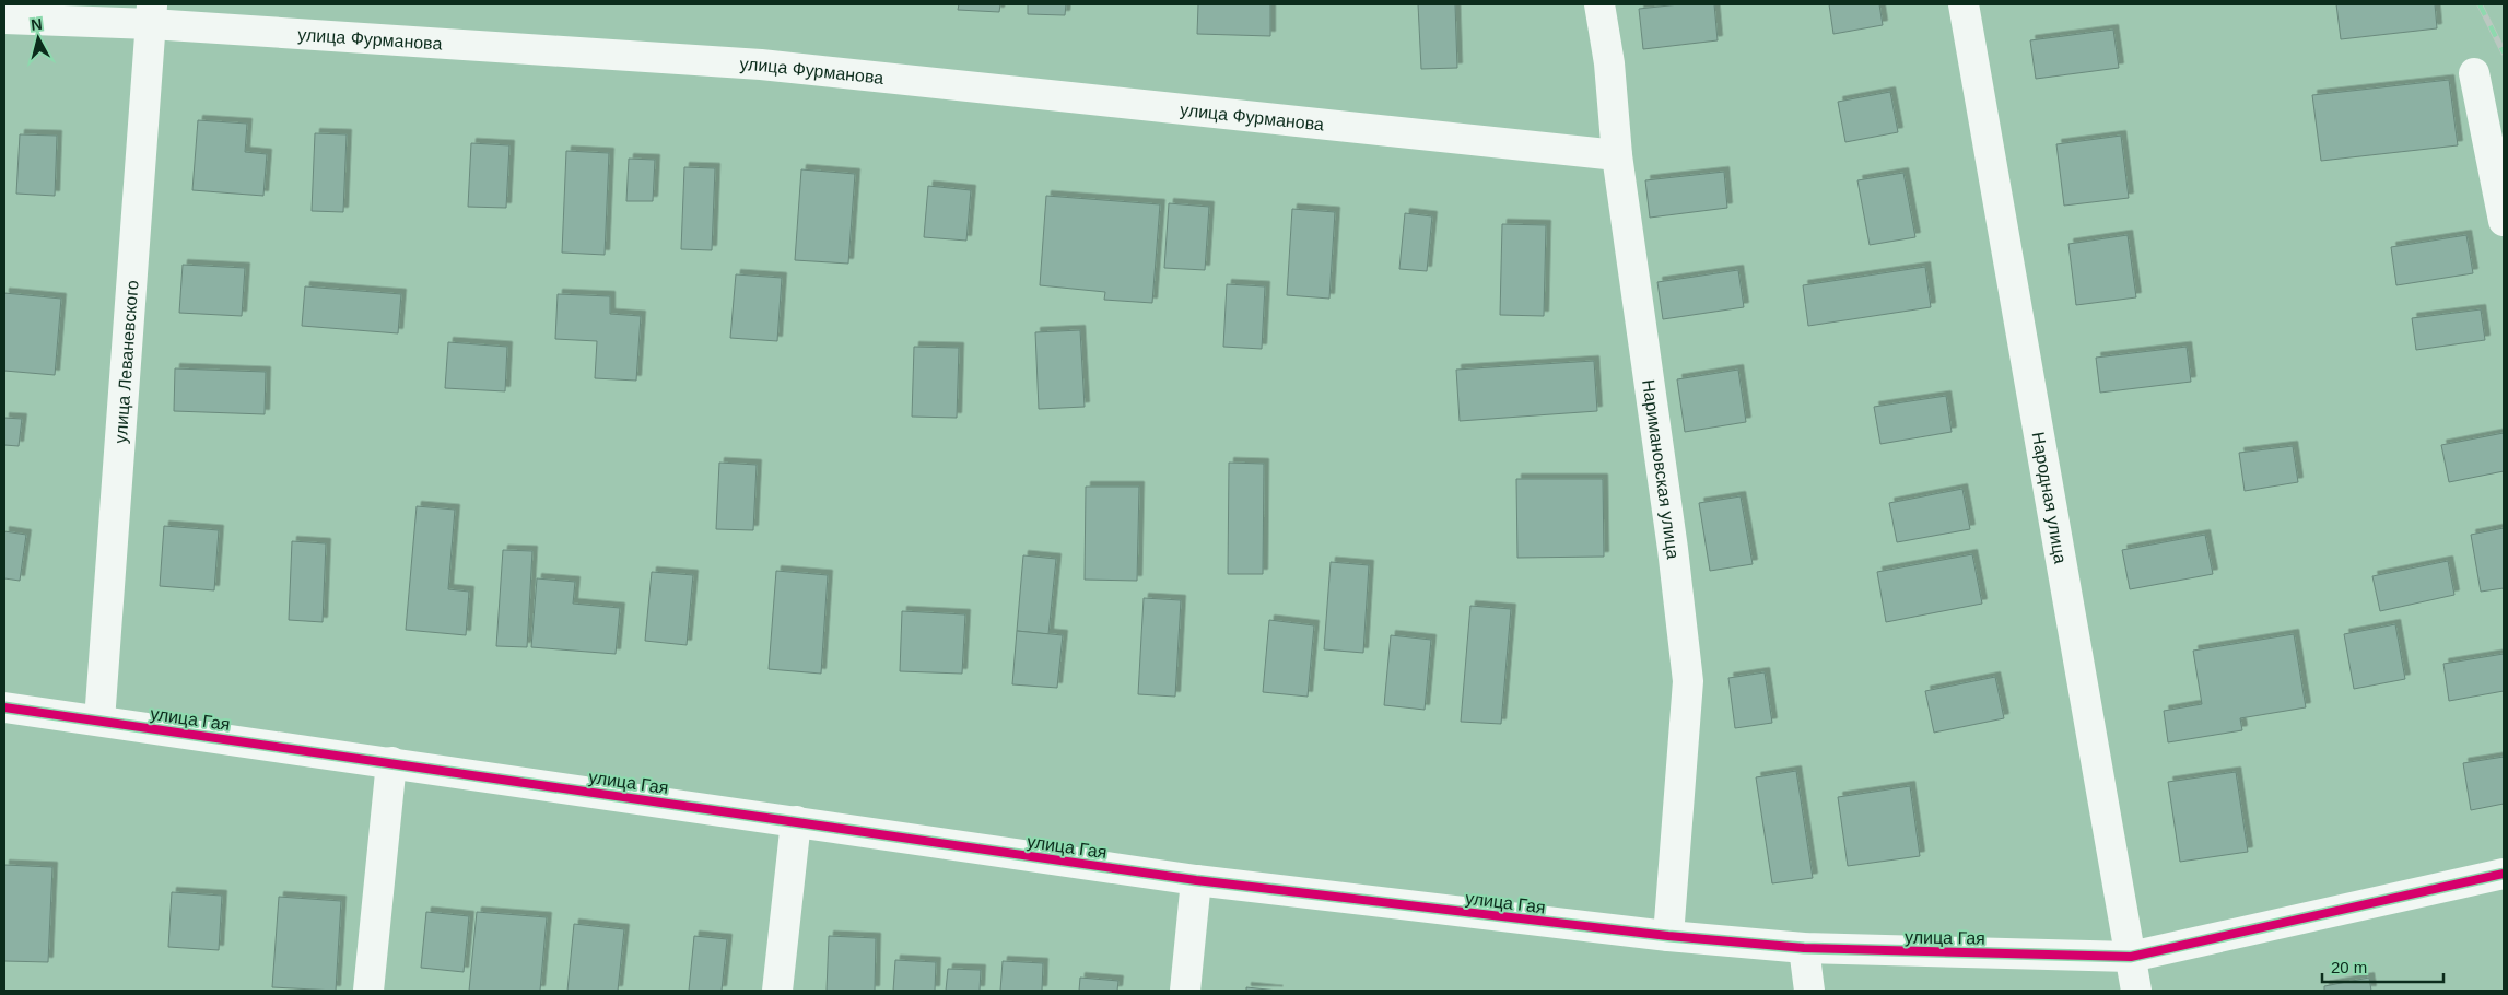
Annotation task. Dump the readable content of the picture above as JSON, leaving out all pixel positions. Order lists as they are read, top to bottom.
{
  "streets": {
    "street": [
      "улица Фурманова",
      "улица Леваневского",
      "Наримановская улица",
      "Народная улица",
      "улица Гая"
    ]
  },
  "crossings": [
    ["улица Фурманова", "улица Леваневского"],
    ["улица Фурманова", "Наримановская улица"],
    ["улица Леваневского", "улица Гая"],
    ["Наримановская улица", "улица Гая"],
    ["Народная улица", "улица Гая"]
  ],
  "scale_bar": "20 m",
  "north": "top"
}
